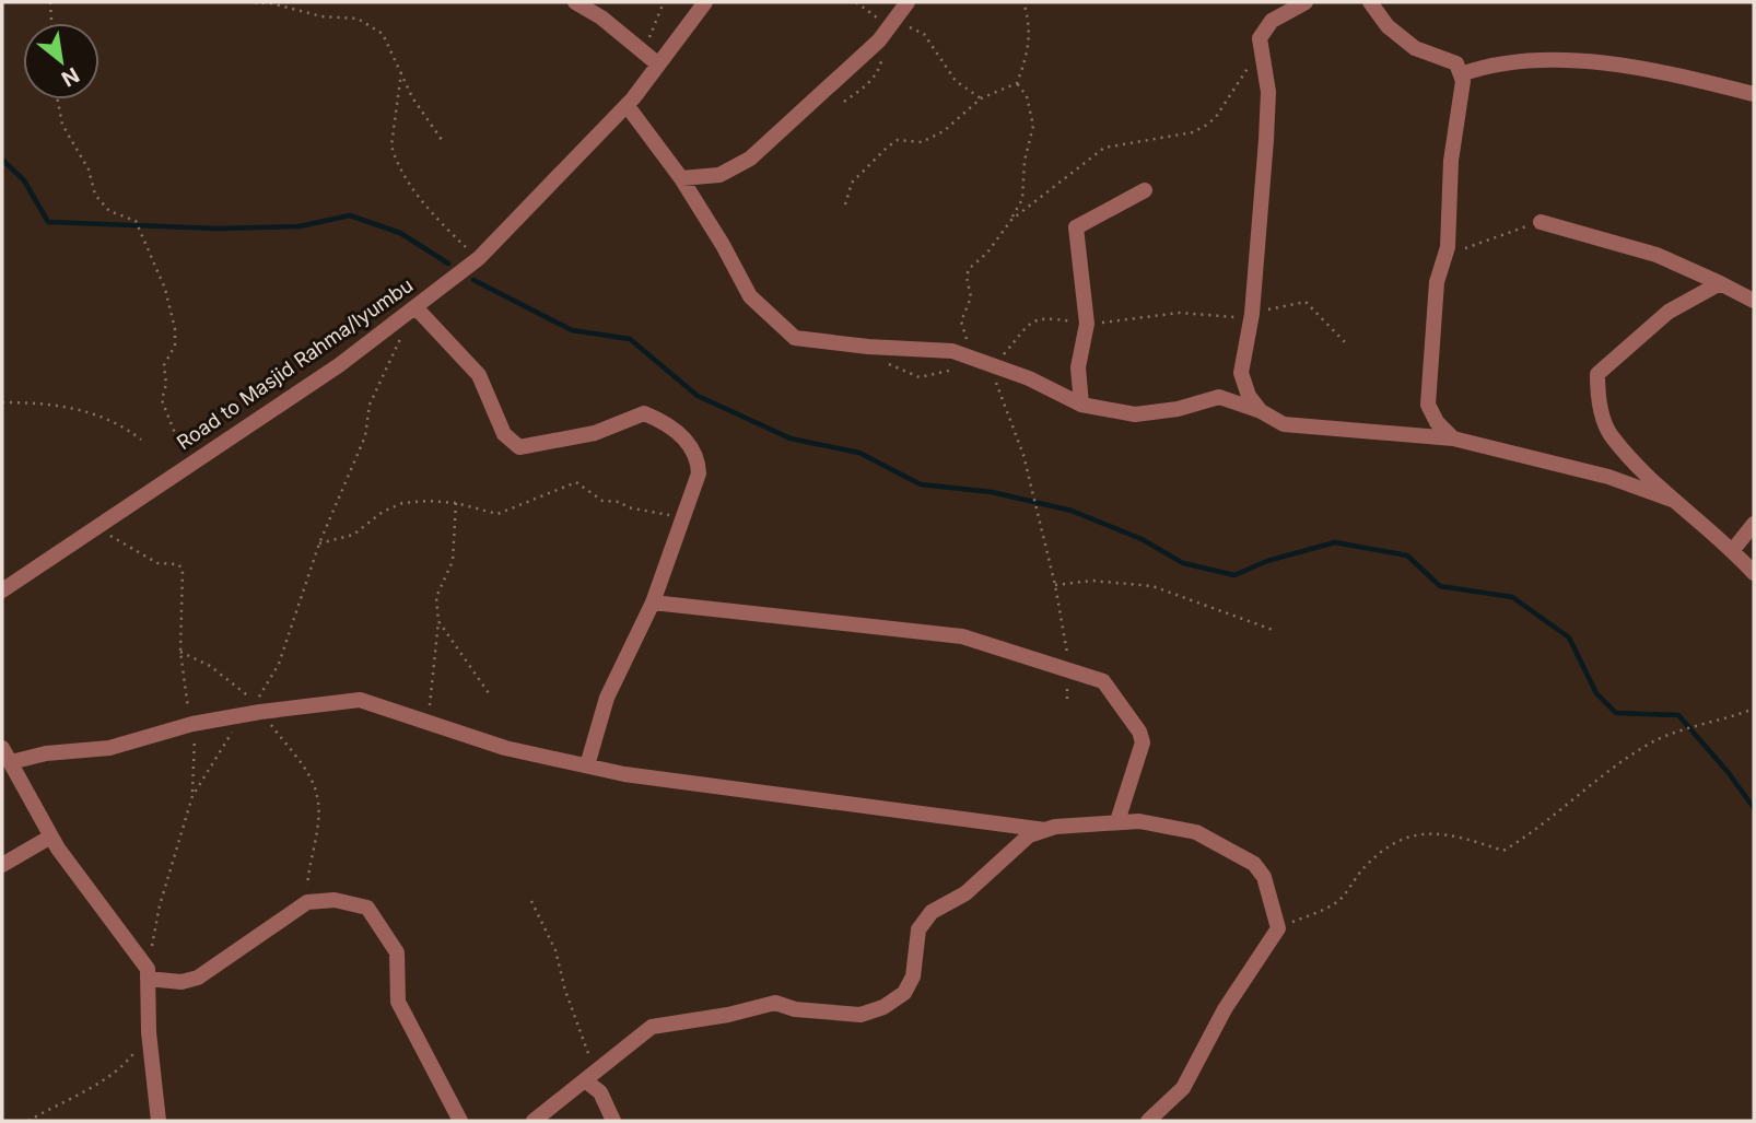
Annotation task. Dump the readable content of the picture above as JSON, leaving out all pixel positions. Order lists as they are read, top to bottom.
{
  "streets": {
    "street": ["Road to Masjid Rahma/Iyumbu"]
  },
  "north": "bottom right"
}
